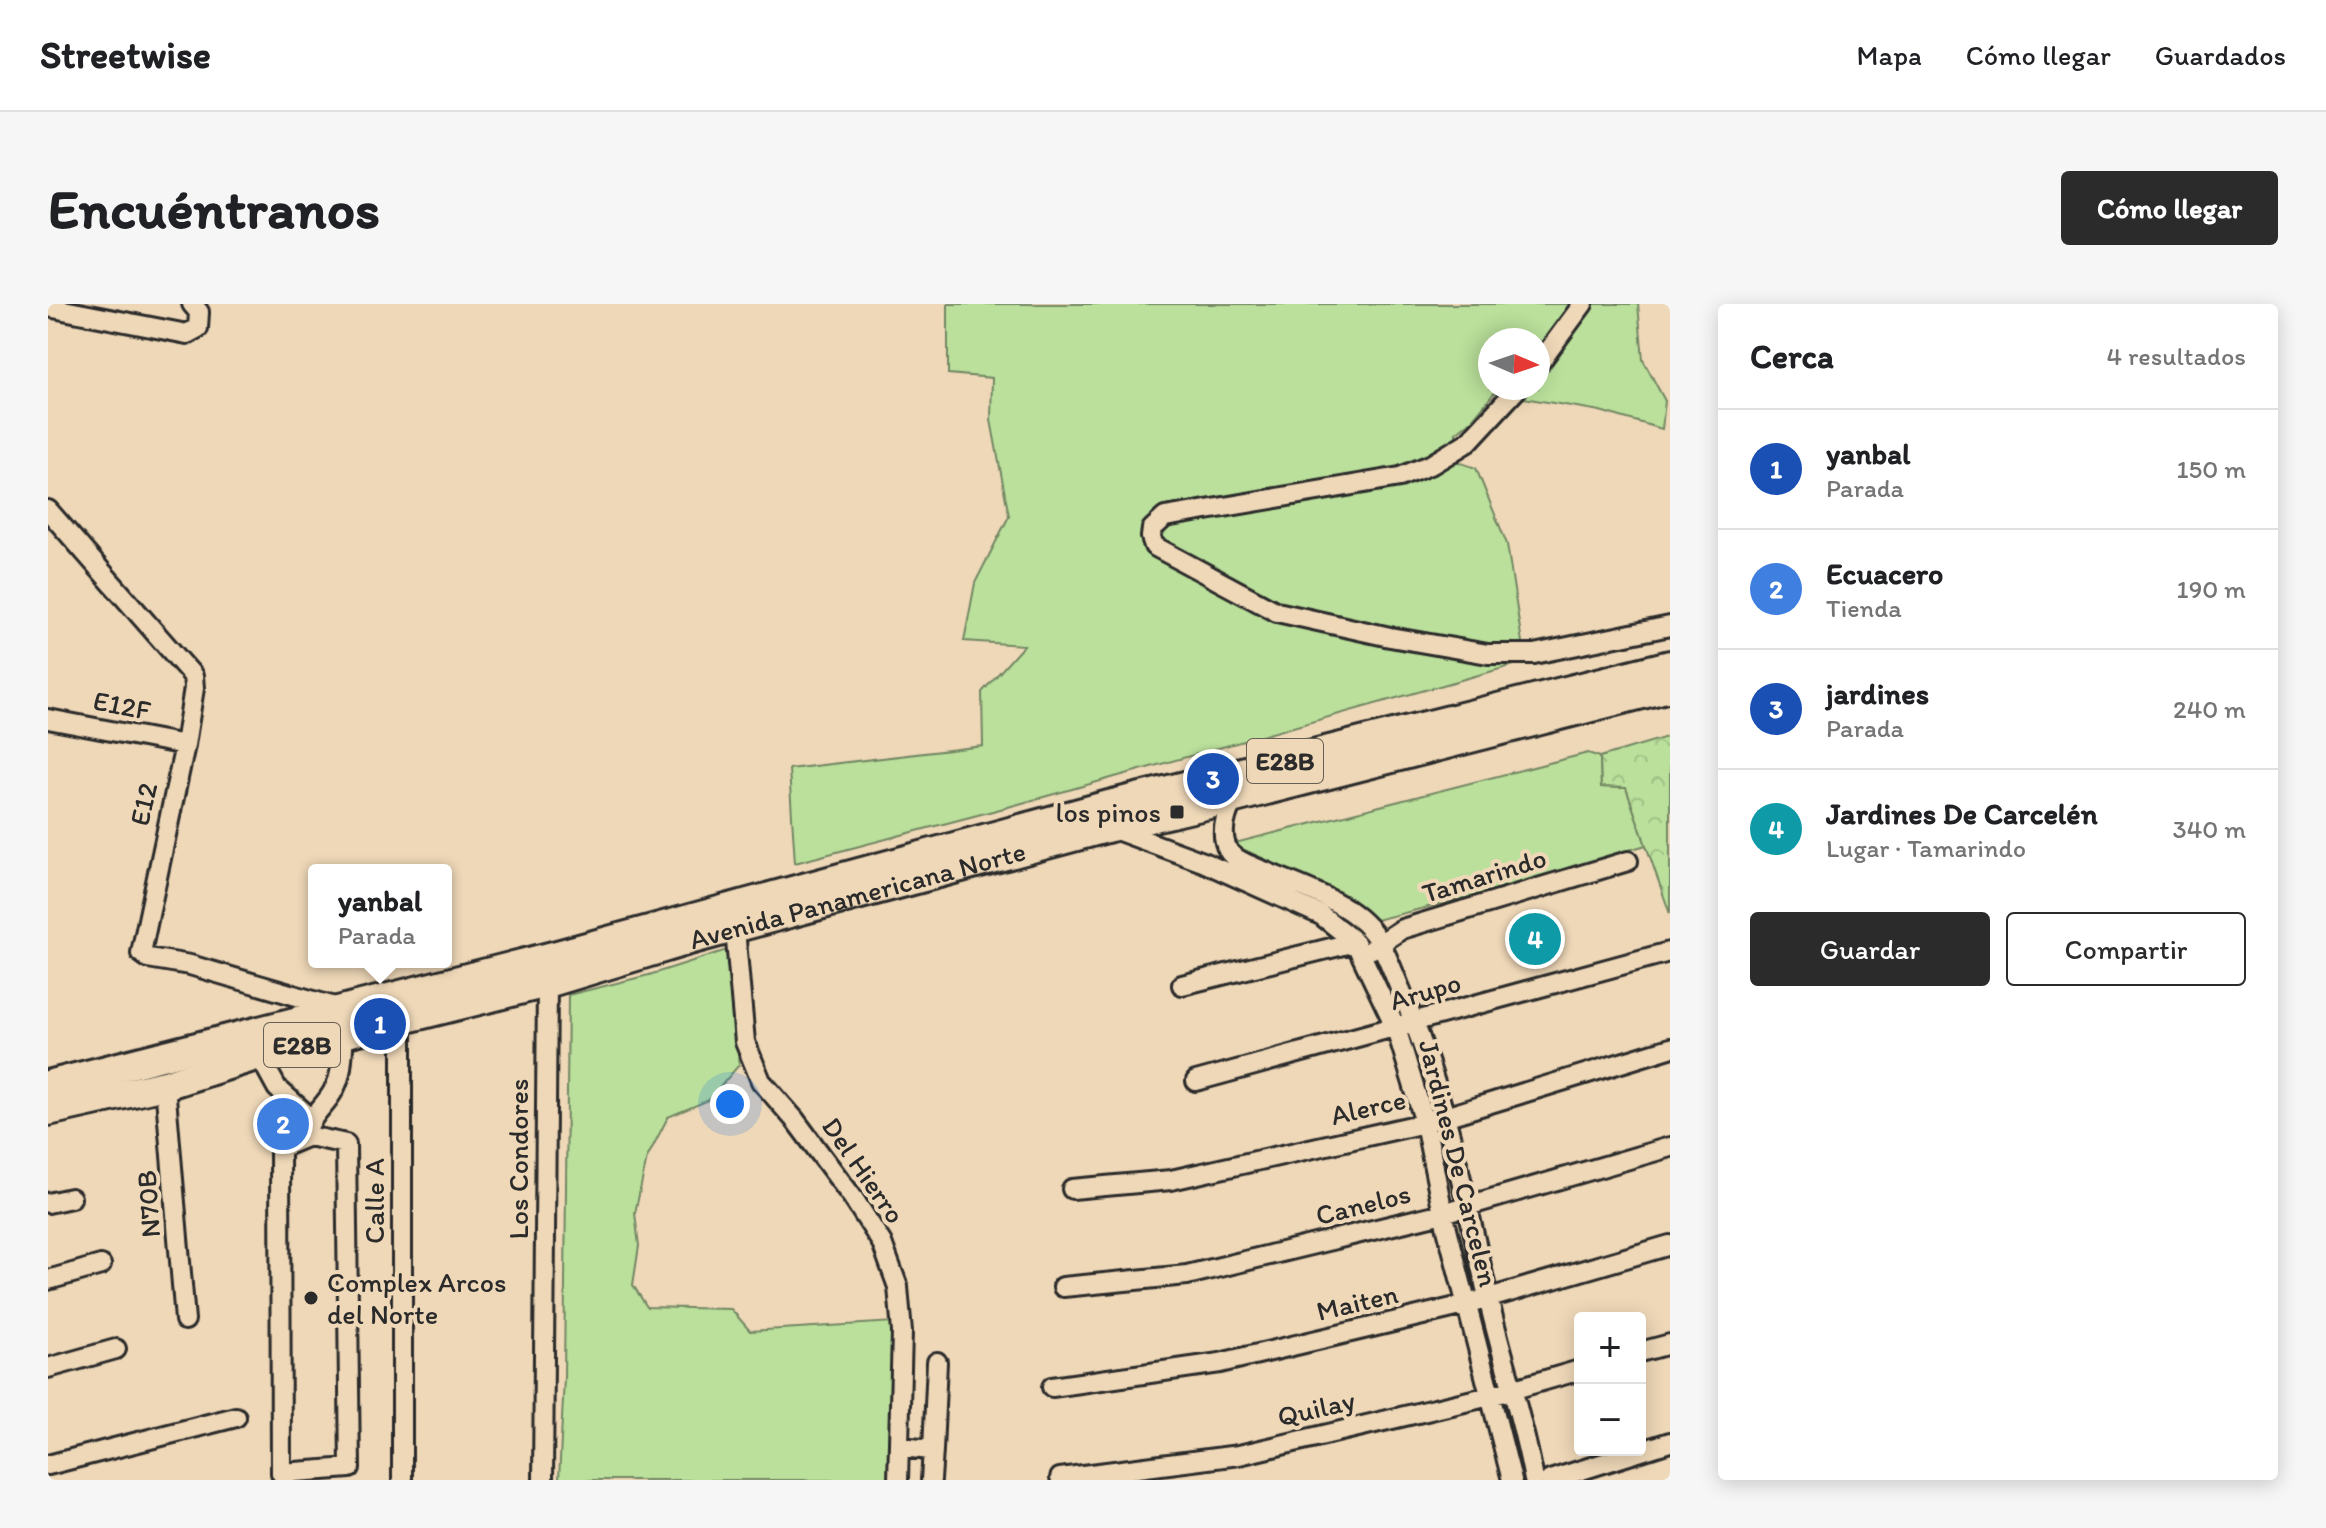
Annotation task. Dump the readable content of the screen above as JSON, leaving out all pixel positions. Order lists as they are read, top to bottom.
{
  "streets": {
    "main road": ["E28B", "Avenida Panamericana Norte"],
    "street": [
      "E12F",
      "E12",
      "Tamarindo",
      "Arupo",
      "Alerce",
      "Los Condores",
      "Jardines De Carcelen",
      "Del Hierro",
      "Calle A",
      "N70B",
      "Canelos",
      "Maiten",
      "Quilay"
    ]
  },
  "crossings": [
    ["E12F", "E12"],
    ["E12", "Avenida Panamericana Norte"],
    ["Tamarindo", "Jardines De Carcelen"],
    ["Avenida Panamericana Norte", "Los Condores"],
    ["Avenida Panamericana Norte", "Jardines De Carcelen"],
    ["Avenida Panamericana Norte", "Del Hierro"],
    ["Avenida Panamericana Norte", "Calle A"],
    ["Avenida Panamericana Norte", "N70B"],
    ["Arupo", "Jardines De Carcelen"],
    ["Alerce", "Jardines De Carcelen"],
    ["Jardines De Carcelen", "Canelos"],
    ["Jardines De Carcelen", "Maiten"],
    ["Jardines De Carcelen", "Quilay"]
  ],
  "places": {
    "transit": ["los pinos"],
    "other": ["Complex Arcos del Norte"]
  },
  "north": "right",
  "page": {
    "header": "Streetwise",
    "nav": ["Mapa", "Cómo llegar", "Guardados"],
    "buttons": [
      "Cómo llegar",
      ["Guardar", "Compartir"]
    ],
    "title": "Encuéntranos",
    "heading": ["Cerca", "4 resultados"],
    "list": [
      {
        "mark": "1",
        "name": "yanbal",
        "note": "Parada",
        "value": "150 m"
      },
      {
        "mark": "2",
        "name": "Ecuacero",
        "note": "Tienda",
        "value": "190 m"
      },
      {
        "mark": "3",
        "name": "jardines",
        "note": "Parada",
        "value": "240 m"
      },
      {
        "mark": "4",
        "name": "Jardines De Carcelén",
        "note": "Lugar · Tamarindo",
        "value": "340 m"
      }
    ],
    "pins": [
      "3",
      "4",
      "1",
      "2"
    ],
    "popup": ["yanbal", "Parada"],
    "map_buttons": ["+", "−"]
  }
}
